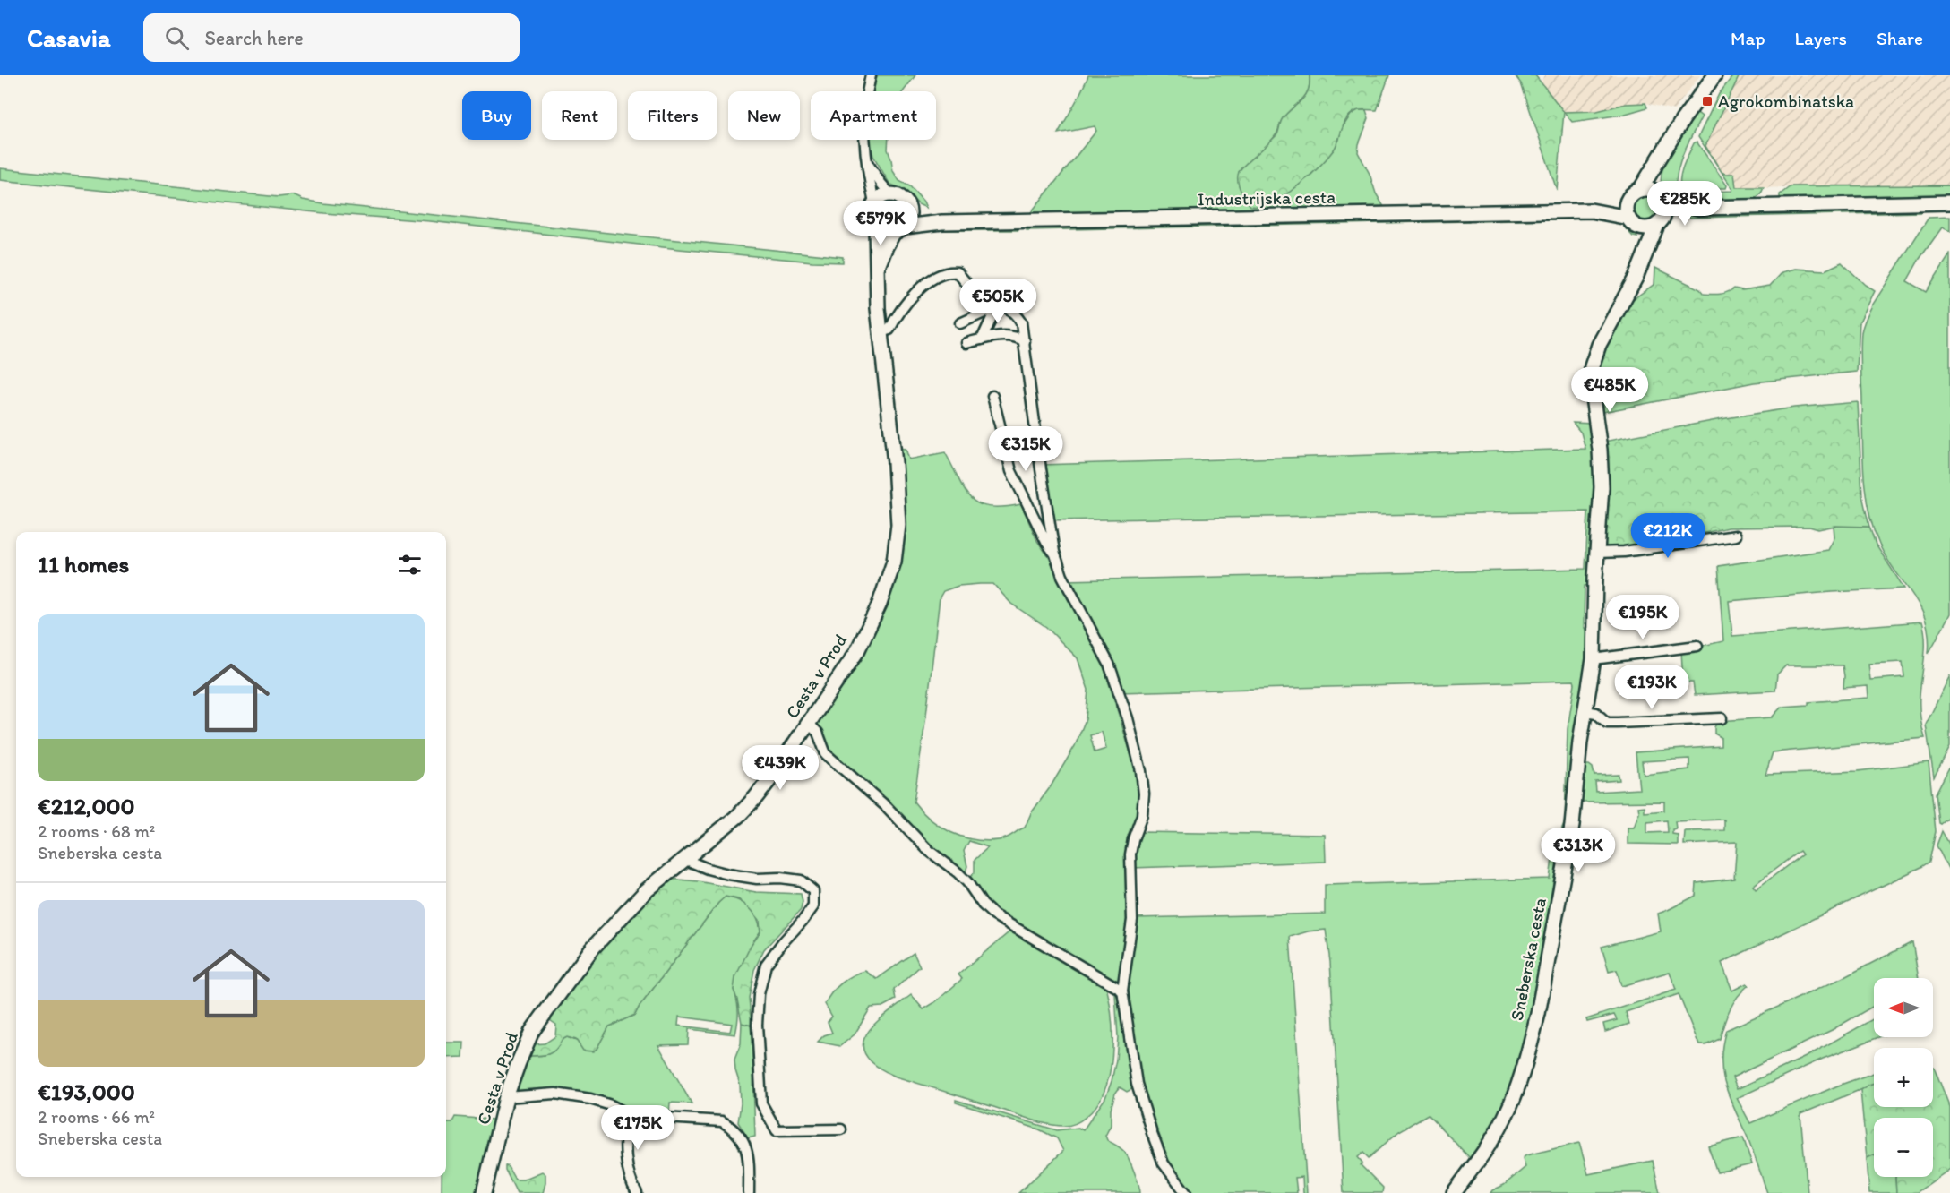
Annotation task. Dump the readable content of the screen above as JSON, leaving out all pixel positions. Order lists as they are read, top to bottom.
{
  "streets": {
    "street": ["Industrijska cesta", "Cesta v Prod", "Sneberska cesta"]
  },
  "crossings": [
    ["Industrijska cesta", "Cesta v Prod"],
    ["Industrijska cesta", "Sneberska cesta"]
  ],
  "places": {
    "transit": ["Agrokombinatska"]
  },
  "north": "left",
  "page": {
    "header": "Casavia",
    "search": "Search here",
    "nav": ["Map", "Layers", "Share"],
    "chip": [
      "Buy",
      "Rent",
      "Filters",
      "New",
      "Apartment"
    ],
    "price": [
      "€285K",
      "€579K",
      "€505K",
      "€485K",
      "€315K",
      "€212K",
      "€195K",
      "€193K",
      "€439K",
      "€313K",
      "€175K"
    ],
    "heading": "11 homes",
    "list": [
      {
        "name": "€212,000",
        "note": "2 rooms · 68 m² · Sneberska cesta"
      },
      {
        "name": "€193,000",
        "note": "2 rooms · 66 m² · Sneberska cesta"
      }
    ],
    "map_buttons": ["+", "−"]
  }
}
